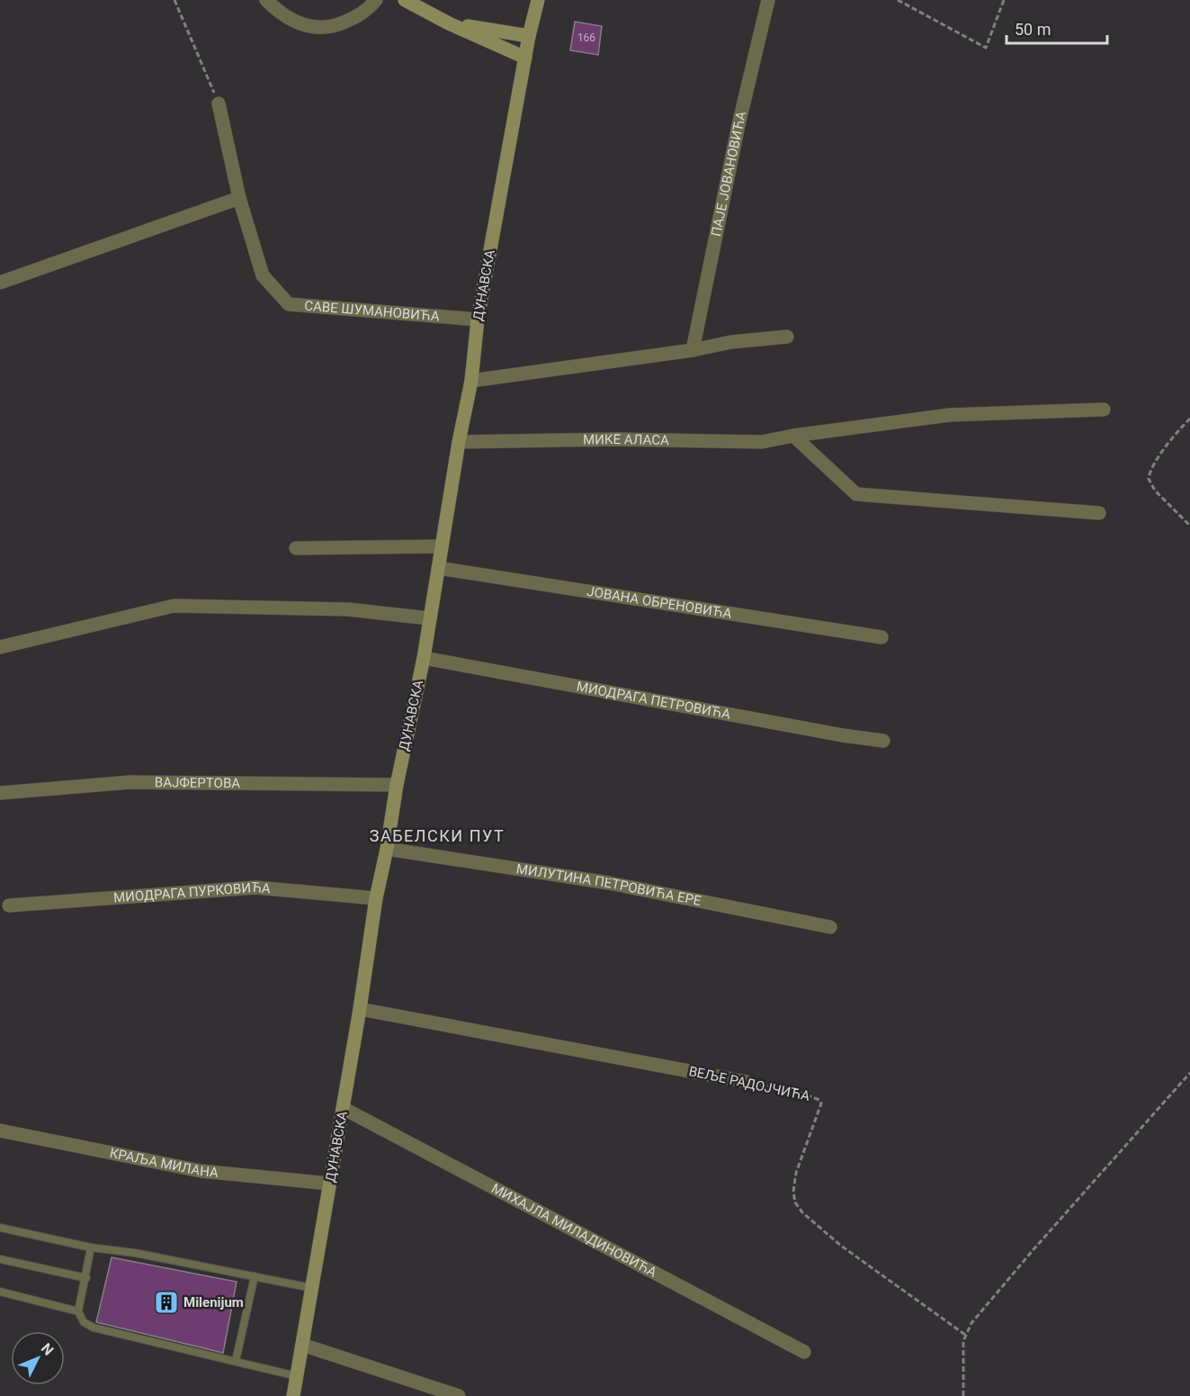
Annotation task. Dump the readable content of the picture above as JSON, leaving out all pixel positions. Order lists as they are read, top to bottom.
{
  "streets": {
    "street": [
      "ПАЈЕ ЈОВАНОВИЋА",
      "ДУНАВСКА",
      "САВЕ ШУМАНОВИЋА",
      "МИКЕ АЛАСА",
      "ЈОВАНА ОБРЕНОВИЋА",
      "МИОДРАГА ПЕТРОВИЋА",
      "ВАЈФЕРТОВА",
      "МИЛУТИНА ПЕТРОВИЋА ЕРЕ",
      "МИОДРАГА ПУРКОВИЋА",
      "ВЕЉЕ РАДОЈЧИЋА",
      "КРАЉА МИЛАНА",
      "МИХАЈЛА МИЛАДИНОВИЋА"
    ]
  },
  "crossings": [
    ["ДУНАВСКА", "САВЕ ШУМАНОВИЋА"],
    ["ДУНАВСКА", "МИКЕ АЛАСА"],
    ["ДУНАВСКА", "ЈОВАНА ОБРЕНОВИЋА"],
    ["ДУНАВСКА", "МИОДРАГА ПЕТРОВИЋА"],
    ["ДУНАВСКА", "ВАЈФЕРТОВА"],
    ["ДУНАВСКА", "МИЛУТИНА ПЕТРОВИЋА ЕРЕ"],
    ["ДУНАВСКА", "МИОДРАГА ПУРКОВИЋА"],
    ["ДУНАВСКА", "ВЕЉЕ РАДОЈЧИЋА"],
    ["ДУНАВСКА", "КРАЉА МИЛАНА"],
    ["ДУНАВСКА", "МИХАЈЛА МИЛАДИНОВИЋА"]
  ],
  "districts": ["ЗАБЕЛСКИ ПУТ"],
  "places": {
    "building": ["Milenijum"]
  },
  "house_numbers": ["166"],
  "scale_bar": "50 m",
  "north": "top right"
}
